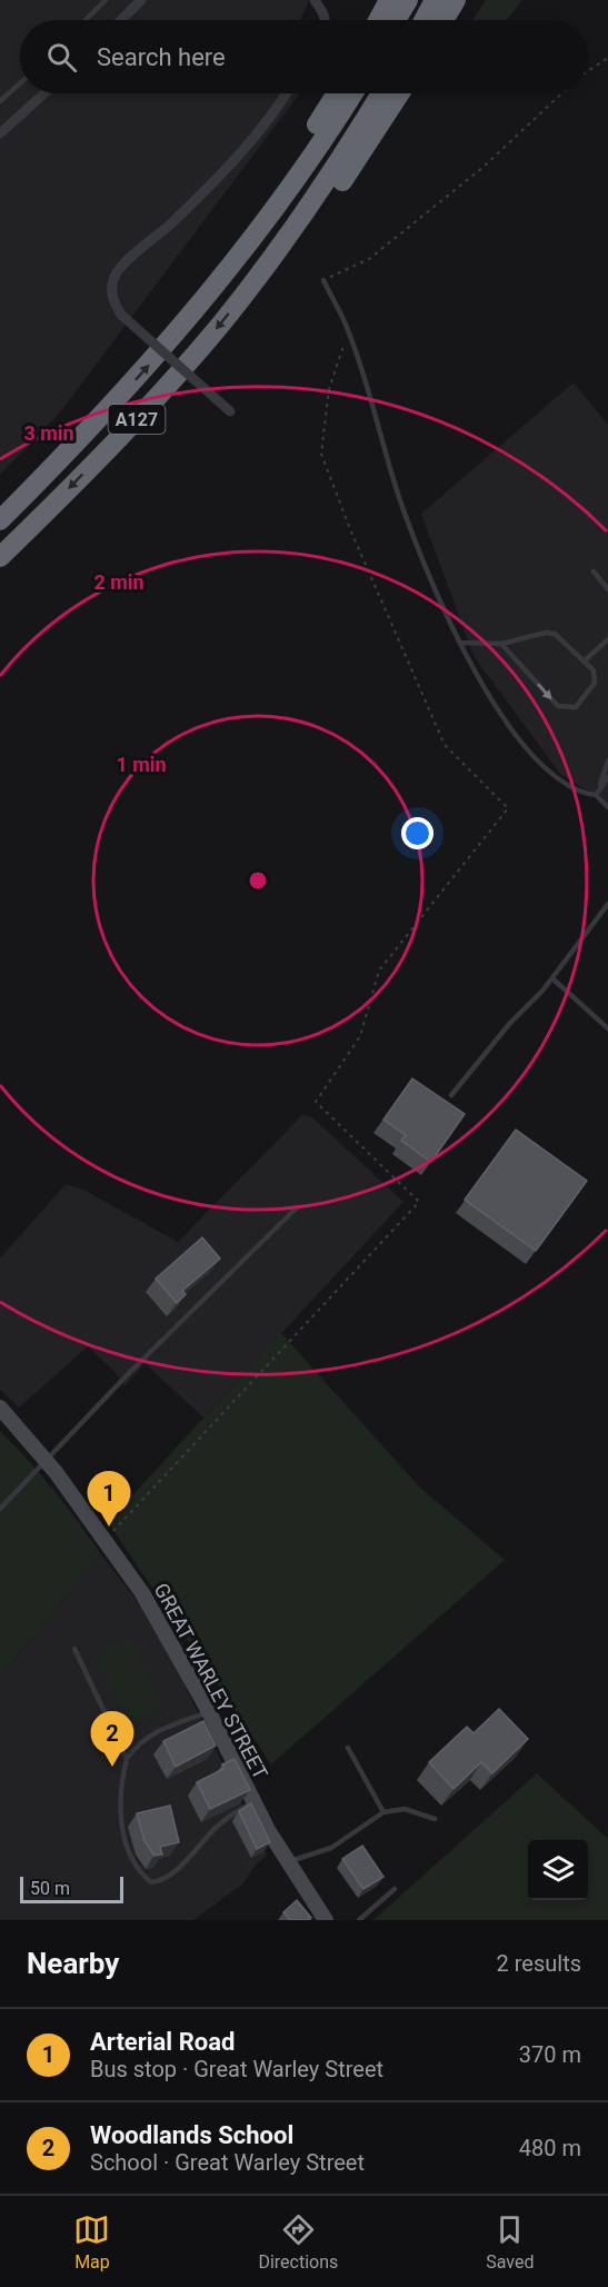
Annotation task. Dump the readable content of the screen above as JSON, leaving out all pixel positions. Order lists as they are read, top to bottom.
{
  "streets": {
    "highway": ["A127"],
    "main road": ["GREAT WARLEY STREET"]
  },
  "scale_bar": "50 m",
  "page": {
    "search": "Search here",
    "pins": ["1", "2"],
    "scale": "50 m",
    "heading": ["Nearby", "2 results"],
    "list": [
      {
        "mark": "1",
        "name": "Arterial Road",
        "note": "Bus stop · Great Warley Street",
        "value": "370 m"
      },
      {
        "mark": "2",
        "name": "Woodlands School",
        "note": "School · Great Warley Street",
        "value": "480 m"
      }
    ],
    "nav": ["Map", "Directions", "Saved"]
  },
  "rings": ["3 min", "2 min", "1 min"]
}
